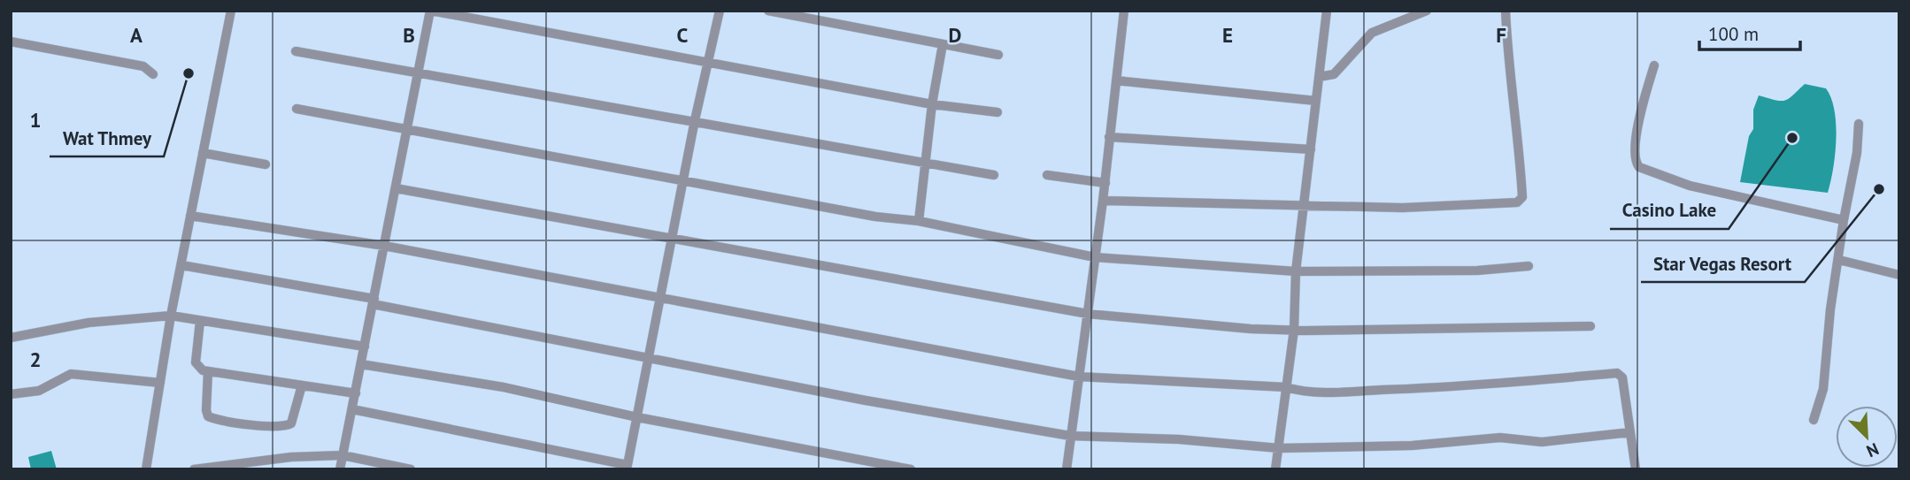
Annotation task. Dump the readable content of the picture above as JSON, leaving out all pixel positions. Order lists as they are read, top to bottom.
{
  "places": ["Wat Thmey", "Casino Lake", "Star Vegas Resort"],
  "scale_bar": "100 m",
  "north": "bottom right",
  "grid": {
    "columns": [
      "A",
      "B",
      "C",
      "D",
      "E",
      "F"
    ],
    "rows": ["1", "2"]
  }
}
